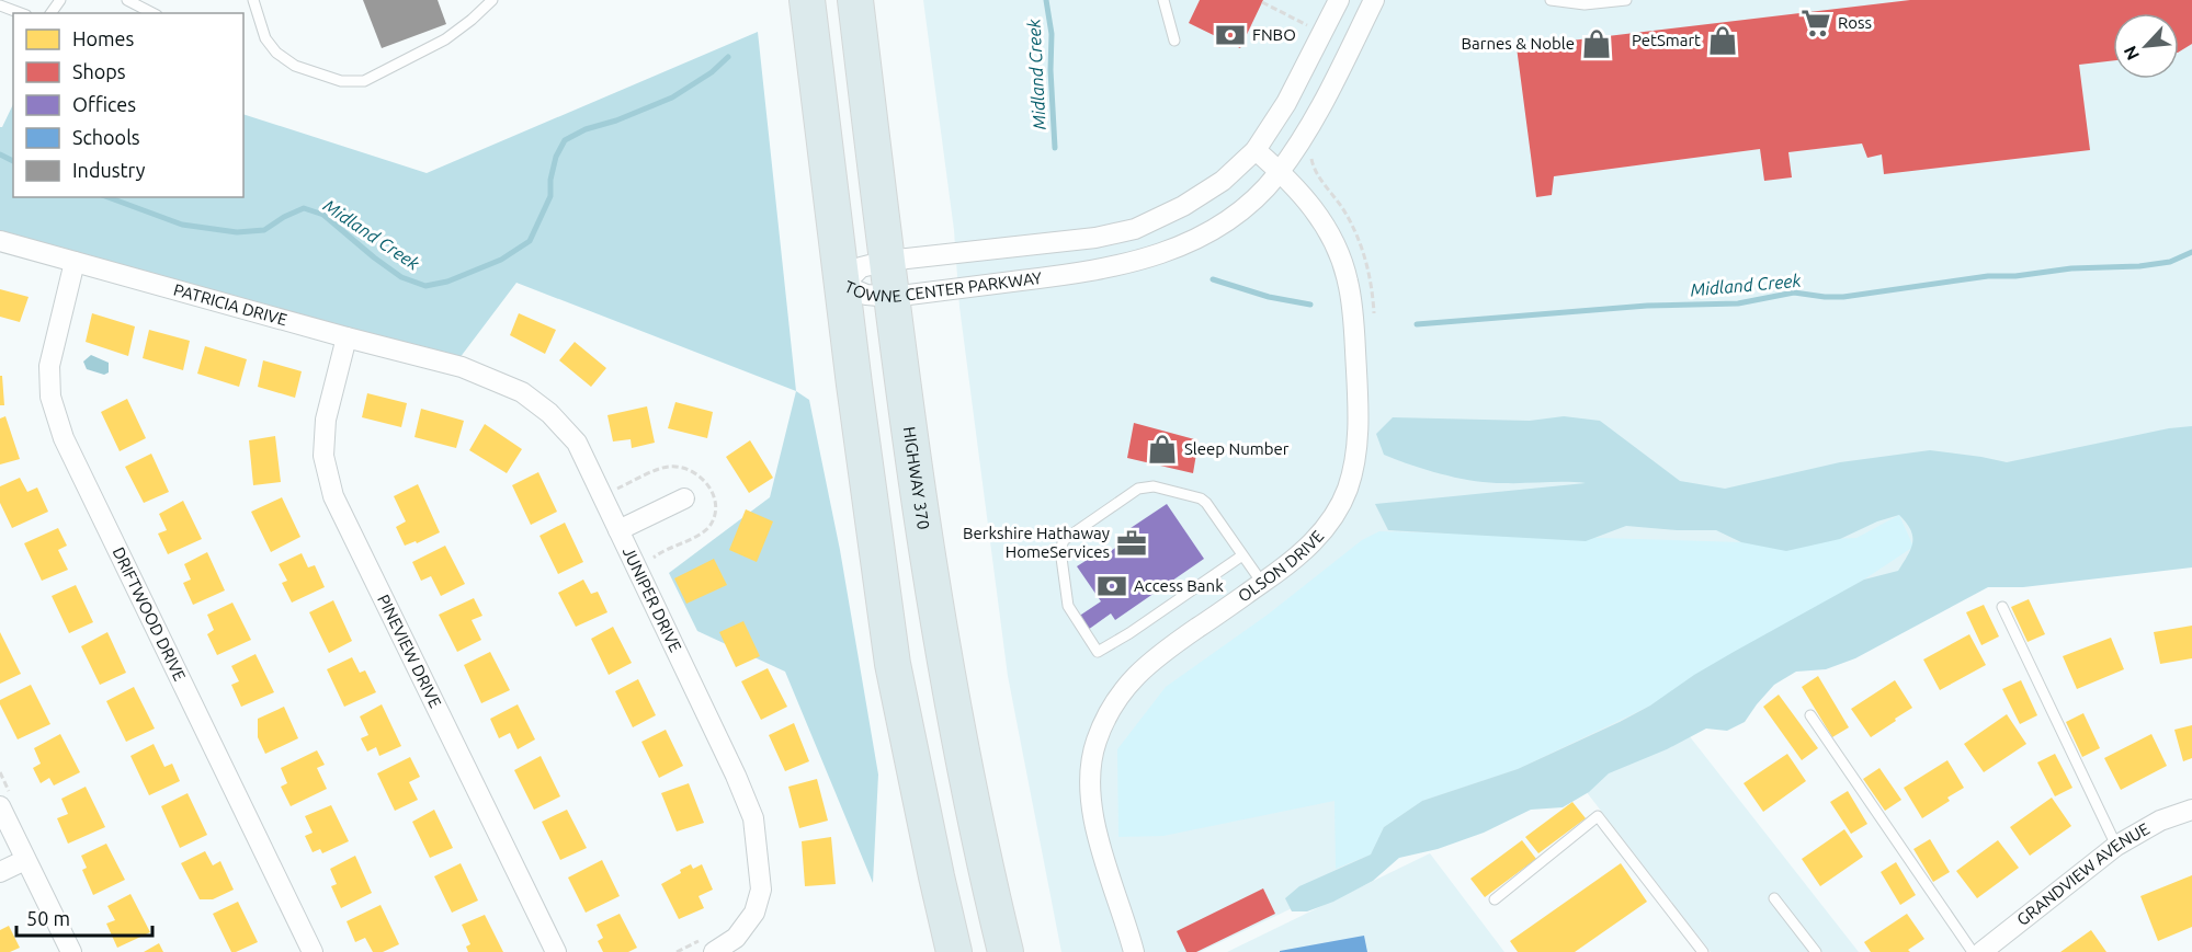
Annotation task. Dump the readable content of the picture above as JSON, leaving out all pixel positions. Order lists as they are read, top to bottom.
{
  "streets": {
    "highway": ["HIGHWAY 370"],
    "street": [
      "TOWNE CENTER PARKWAY",
      "PATRICIA DRIVE",
      "OLSON DRIVE",
      "JUNIPER DRIVE",
      "DRIFTWOOD DRIVE",
      "PINEVIEW DRIVE",
      "GRANDVIEW AVENUE"
    ]
  },
  "crossings": [
    ["TOWNE CENTER PARKWAY", "HIGHWAY 370"],
    ["TOWNE CENTER PARKWAY", "OLSON DRIVE"],
    ["PATRICIA DRIVE", "JUNIPER DRIVE"],
    ["PATRICIA DRIVE", "DRIFTWOOD DRIVE"],
    ["PATRICIA DRIVE", "PINEVIEW DRIVE"]
  ],
  "water": ["Midland Creek"],
  "places": {
    "supermarket": ["Ross"],
    "bank": ["FNBO", "Access Bank"],
    "shop": ["PetSmart", "Barnes & Noble", "Sleep Number"],
    "office": ["Berkshire Hathaway HomeServices"]
  },
  "legend": [
    "Homes",
    "Shops",
    "Offices",
    "Schools",
    "Industry"
  ],
  "scale_bar": "50 m",
  "north": "bottom left"
}
